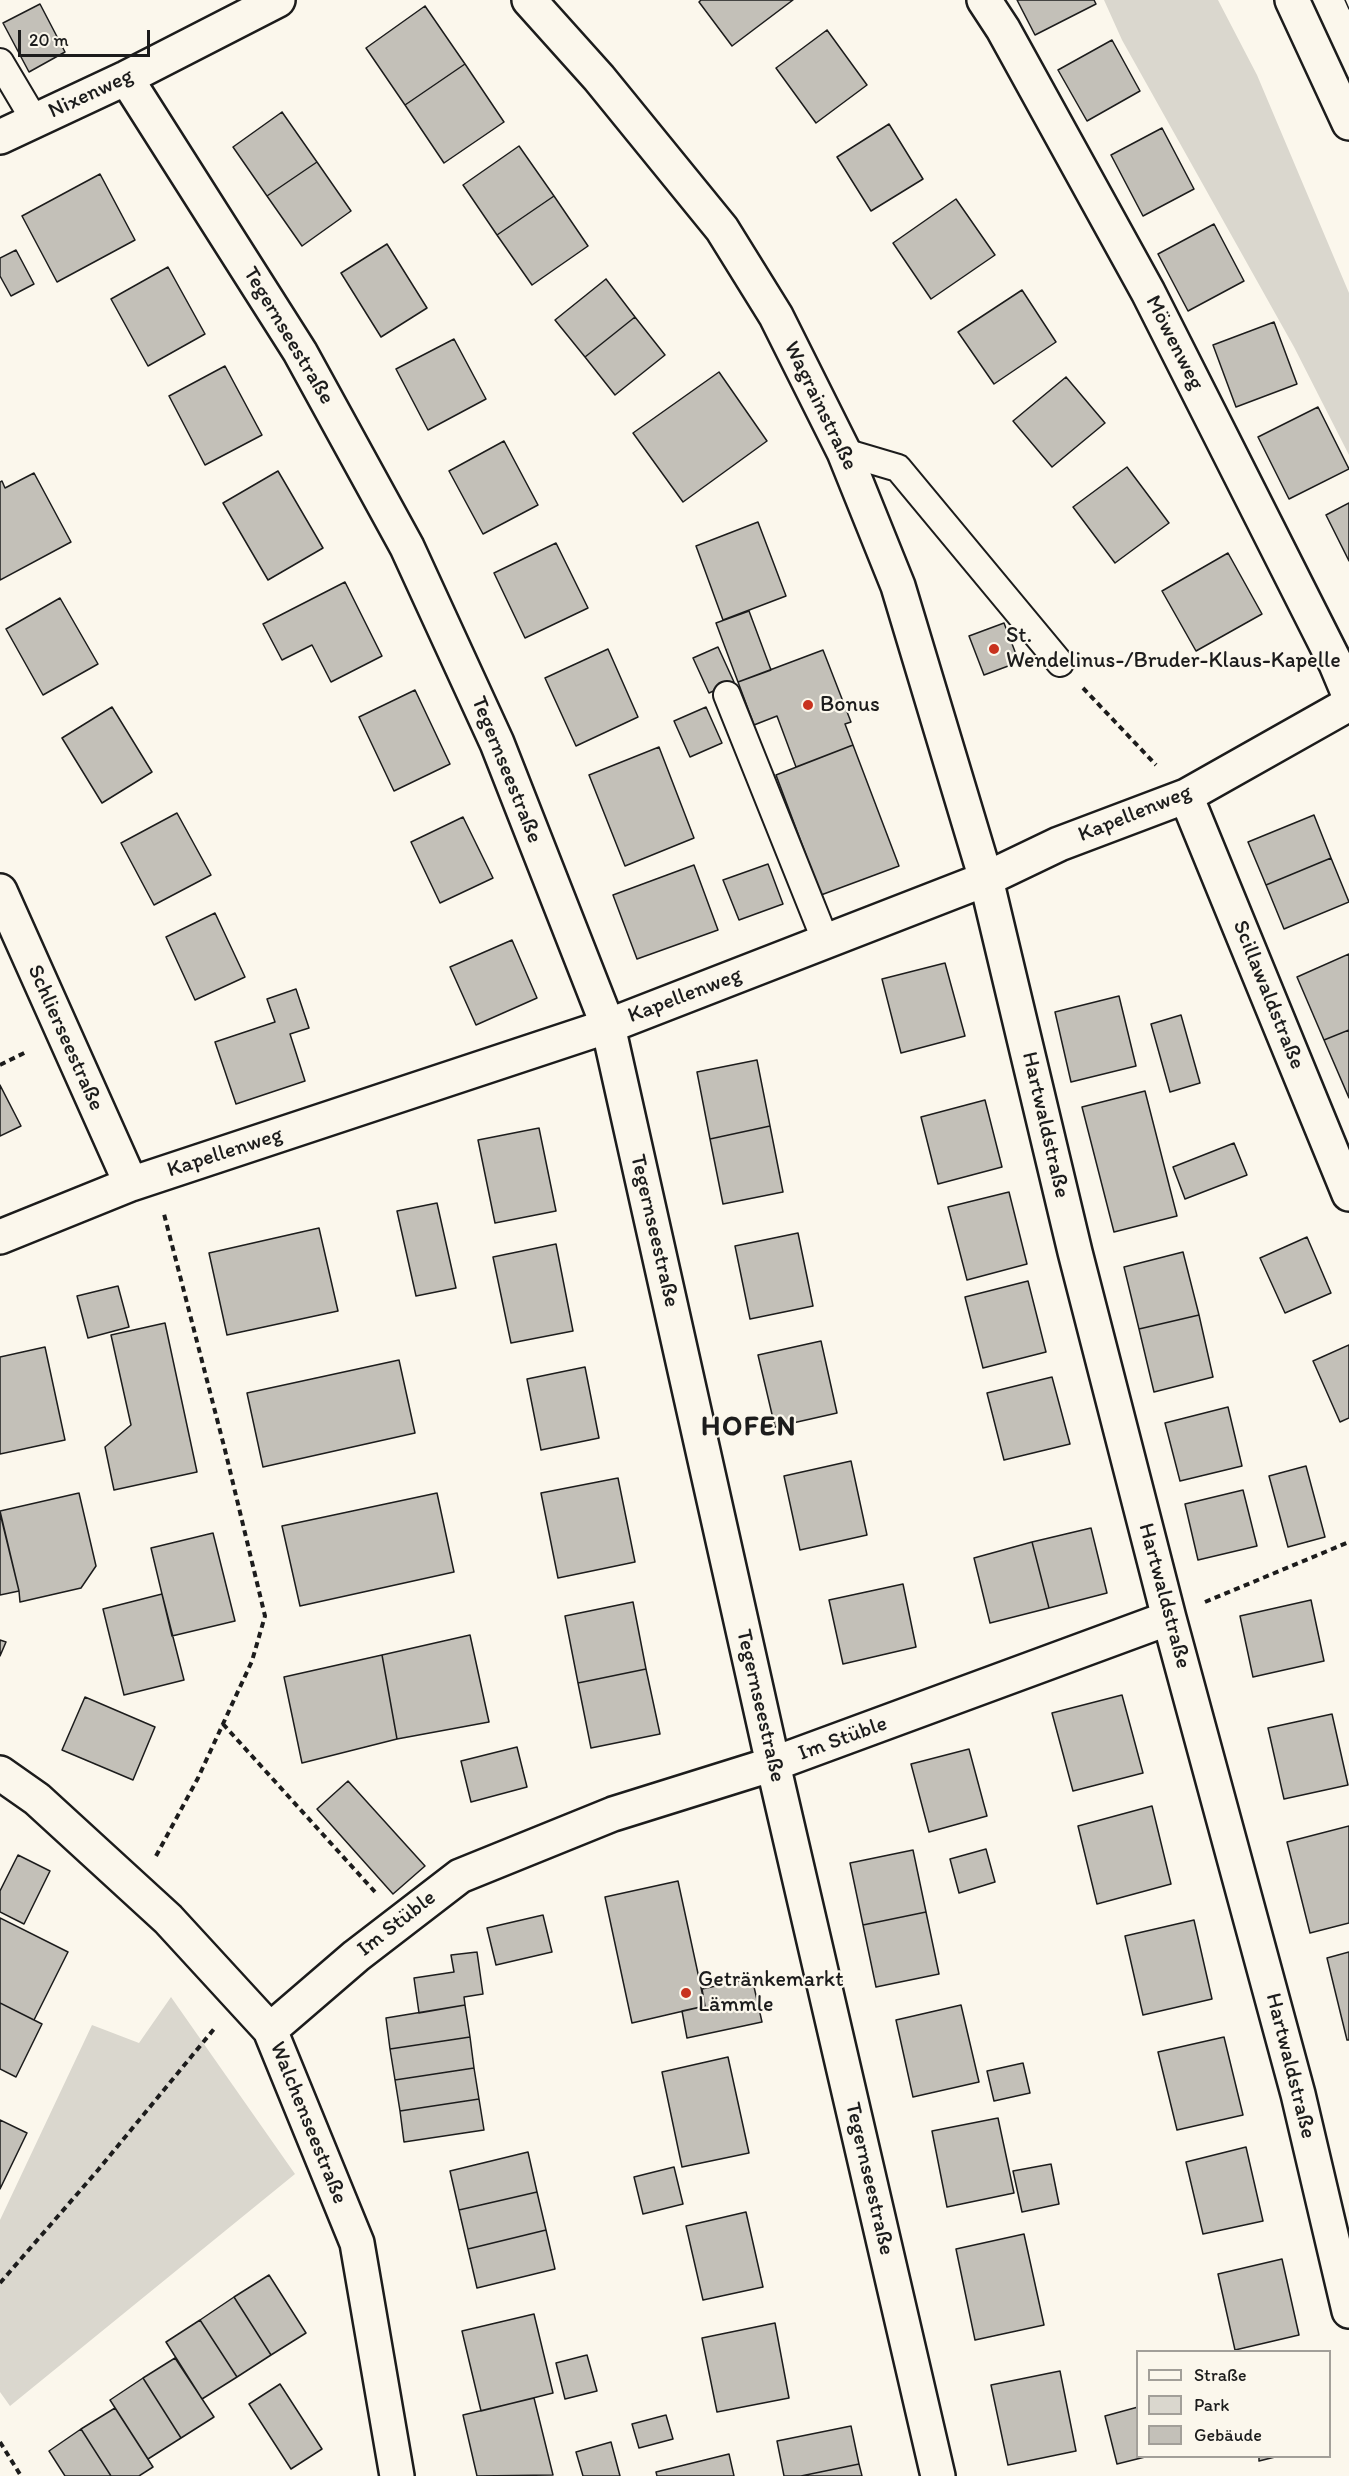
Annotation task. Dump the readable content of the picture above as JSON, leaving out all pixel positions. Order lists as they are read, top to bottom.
{
  "streets": {
    "street": [
      "Nixenweg",
      "Tegernseestraße",
      "Möwenweg",
      "Wagrainstraße",
      "Kapellenweg",
      "Scillawaldstraße",
      "Schlierseestraße",
      "Hartwaldstraße",
      "Im Stüble",
      "Walchenseestraße"
    ]
  },
  "crossings": [
    ["Nixenweg", "Tegernseestraße"],
    ["Tegernseestraße", "Kapellenweg"],
    ["Tegernseestraße", "Im Stüble"],
    ["Wagrainstraße", "Kapellenweg"],
    ["Wagrainstraße", "Hartwaldstraße"],
    ["Kapellenweg", "Scillawaldstraße"],
    ["Kapellenweg", "Schlierseestraße"],
    ["Kapellenweg", "Hartwaldstraße"],
    ["Hartwaldstraße", "Im Stüble"],
    ["Im Stüble", "Walchenseestraße"]
  ],
  "districts": ["HOFEN"],
  "places": ["St. Wendelinus-/Bruder-Klaus-Kapelle", "Bonus", "Getränkemarkt Lämmle"],
  "legend": ["Straße", "Park", "Gebäude"],
  "scale_bar": "20 m"
}
